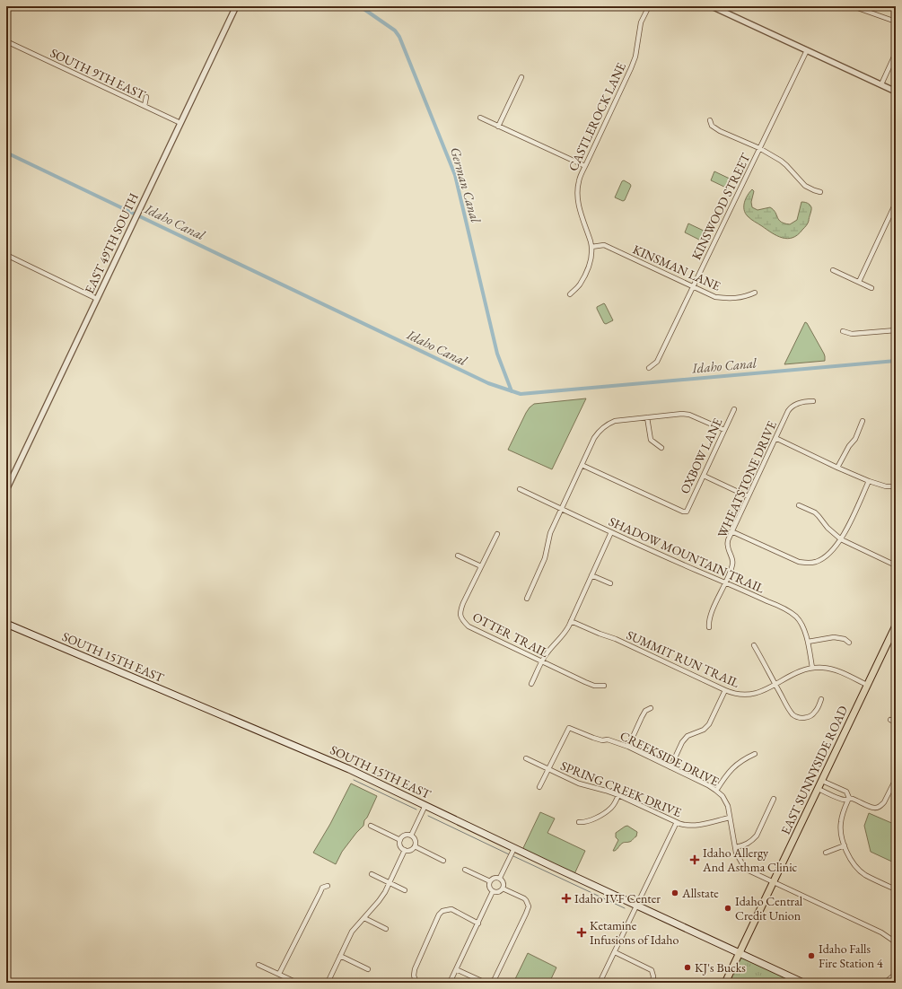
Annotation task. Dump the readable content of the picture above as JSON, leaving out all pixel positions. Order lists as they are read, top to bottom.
{
  "streets": {
    "main road": ["SOUTH 15TH EAST", "EAST SUNNYSIDE ROAD"],
    "street": [
      "SOUTH 9TH EAST",
      "CASTLEROCK LANE",
      "KINSWOOD STREET",
      "EAST 49TH SOUTH",
      "KINSMAN LANE",
      "OXBOW LANE",
      "WHEATSTONE DRIVE",
      "SHADOW MOUNTAIN TRAIL",
      "OTTER TRAIL",
      "SUMMIT RUN TRAIL",
      "CREEKSIDE DRIVE",
      "SPRING CREEK DRIVE"
    ]
  },
  "crossings": [
    ["SOUTH 9TH EAST", "EAST 49TH SOUTH"],
    ["CASTLEROCK LANE", "KINSMAN LANE"],
    ["KINSWOOD STREET", "KINSMAN LANE"],
    ["WHEATSTONE DRIVE", "SHADOW MOUNTAIN TRAIL"],
    ["SHADOW MOUNTAIN TRAIL", "SUMMIT RUN TRAIL"],
    ["SOUTH 15TH EAST", "EAST SUNNYSIDE ROAD"],
    ["SUMMIT RUN TRAIL", "EAST SUNNYSIDE ROAD"],
    ["CREEKSIDE DRIVE", "EAST SUNNYSIDE ROAD"],
    ["CREEKSIDE DRIVE", "SPRING CREEK DRIVE"]
  ],
  "water": ["German Canal", "Idaho Canal"],
  "places": {
    "health": ["Idaho Allergy And Asthma Clinic", "Idaho IVF Center", "Ketamine Infusions of Idaho"],
    "other": [
      "Allstate",
      "Idaho Central Credit Union",
      "Idaho Falls Fire Station 4",
      "KJ's Bucks"
    ]
  }
}
